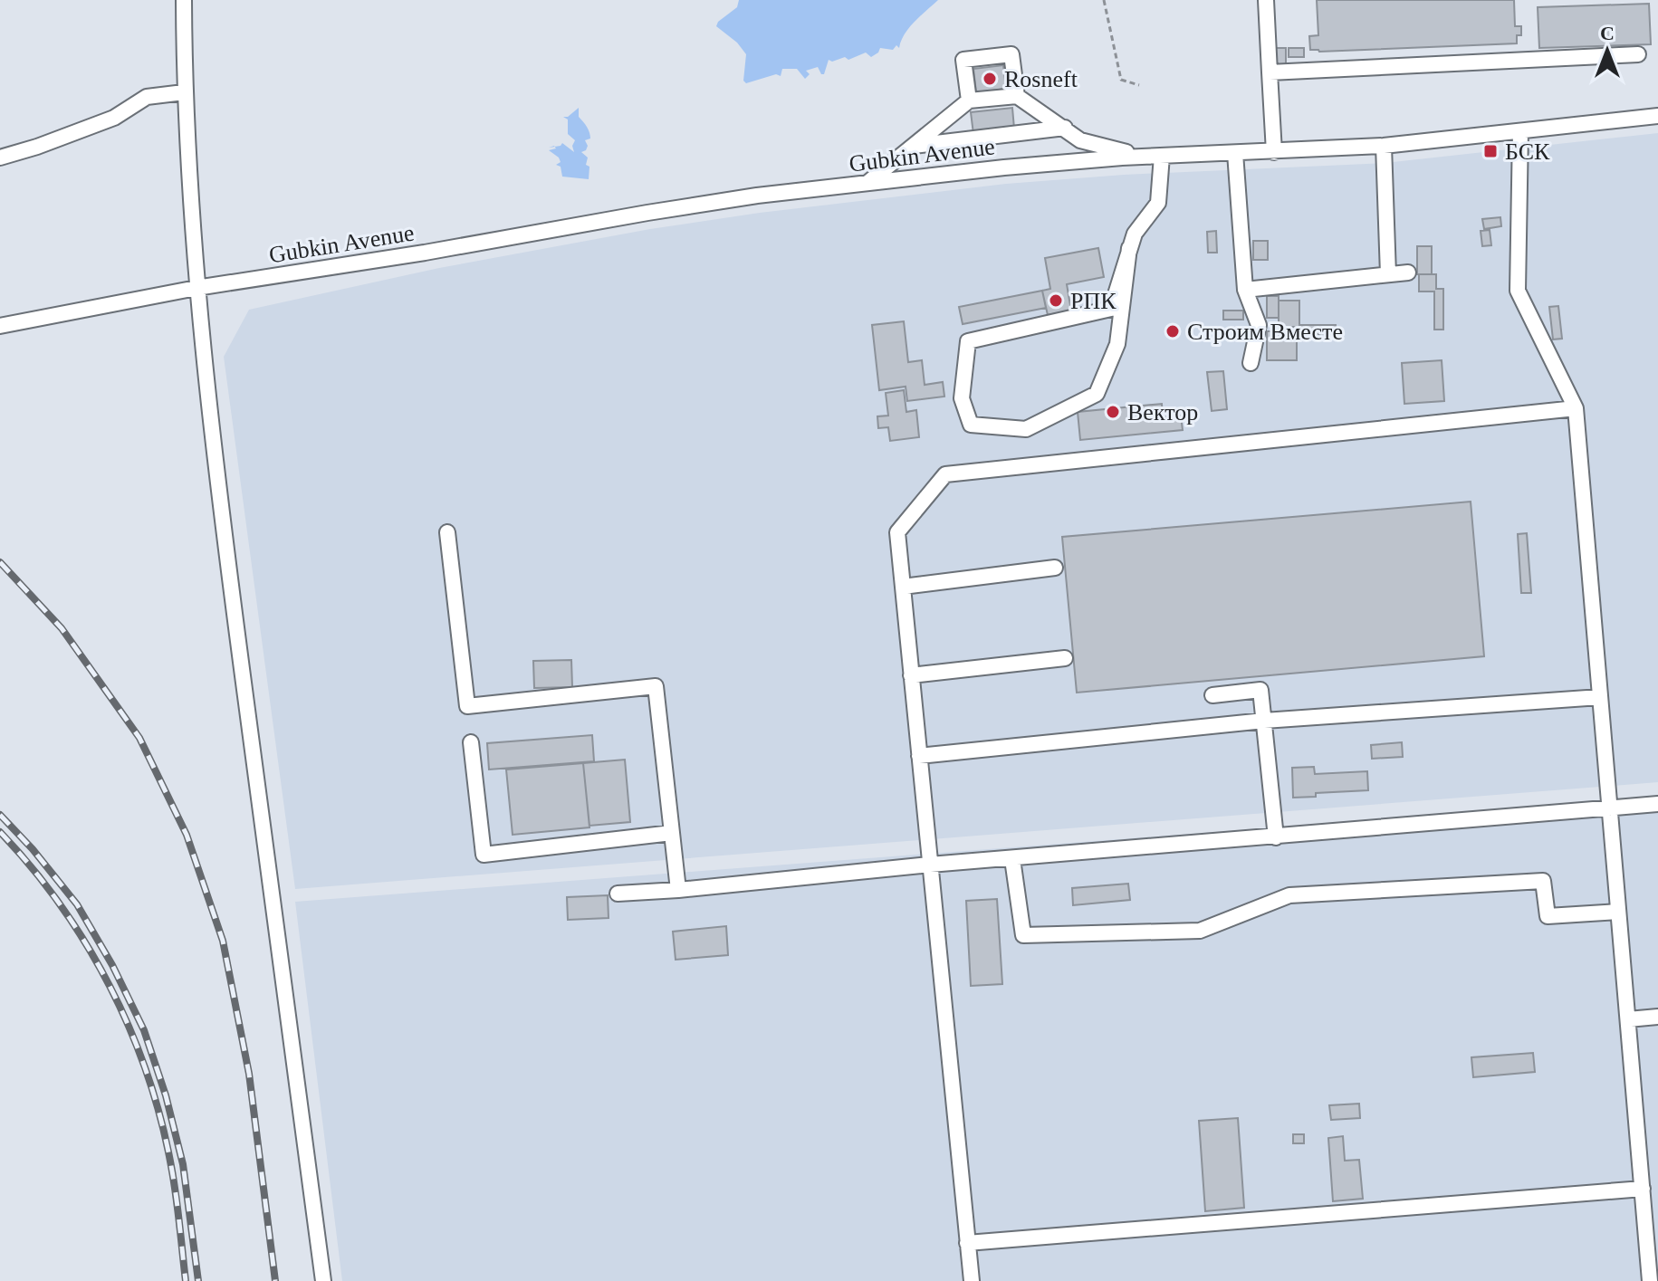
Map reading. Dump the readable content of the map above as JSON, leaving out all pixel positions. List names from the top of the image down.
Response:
{
  "streets": {
    "street": ["Gubkin Avenue"]
  },
  "places": {
    "other": [
      "Rosneft",
      "РПК",
      "Строим Вместе",
      "Вектор"
    ],
    "transit": ["БСК"]
  },
  "north": "top"
}
